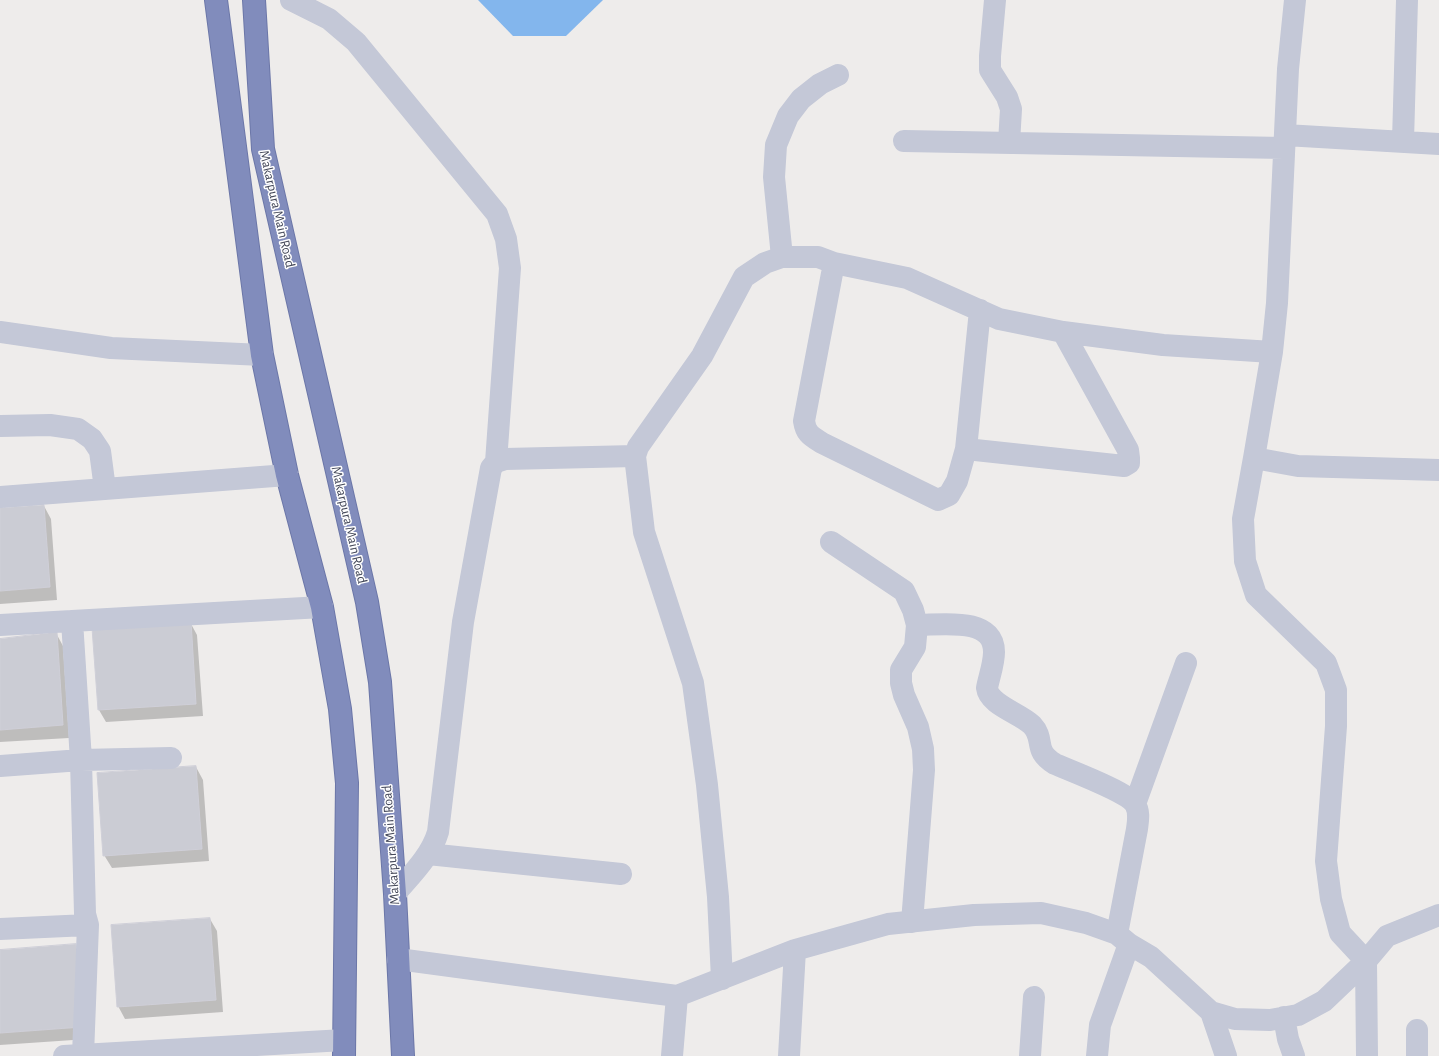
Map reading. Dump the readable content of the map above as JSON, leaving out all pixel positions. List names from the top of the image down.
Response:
{
  "streets": {
    "highway": ["Makarpura Main Road"]
  }
}
